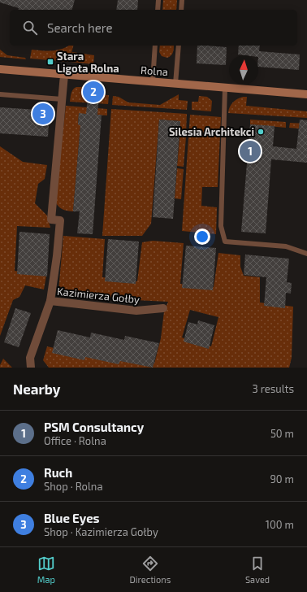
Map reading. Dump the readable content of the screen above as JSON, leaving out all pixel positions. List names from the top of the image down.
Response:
{
  "streets": {
    "street": ["Rolna", "Kazimierza Gołby"]
  },
  "crossings": [
    ["Rolna", "Kazimierza Gołby"]
  ],
  "places": {
    "transit": ["Stara Ligota Rolna"],
    "other": ["Silesia Architekci"]
  },
  "north": "top",
  "page": {
    "search": "Search here",
    "pins": ["2", "3", "1"],
    "heading": ["Nearby", "3 results"],
    "list": [
      {
        "mark": "1",
        "name": "PSM Consultancy",
        "note": "Office · Rolna",
        "value": "50 m"
      },
      {
        "mark": "2",
        "name": "Ruch",
        "note": "Shop · Rolna",
        "value": "90 m"
      },
      {
        "mark": "3",
        "name": "Blue Eyes",
        "note": "Shop · Kazimierza Gołby",
        "value": "100 m"
      }
    ],
    "nav": ["Map", "Directions", "Saved"]
  }
}
